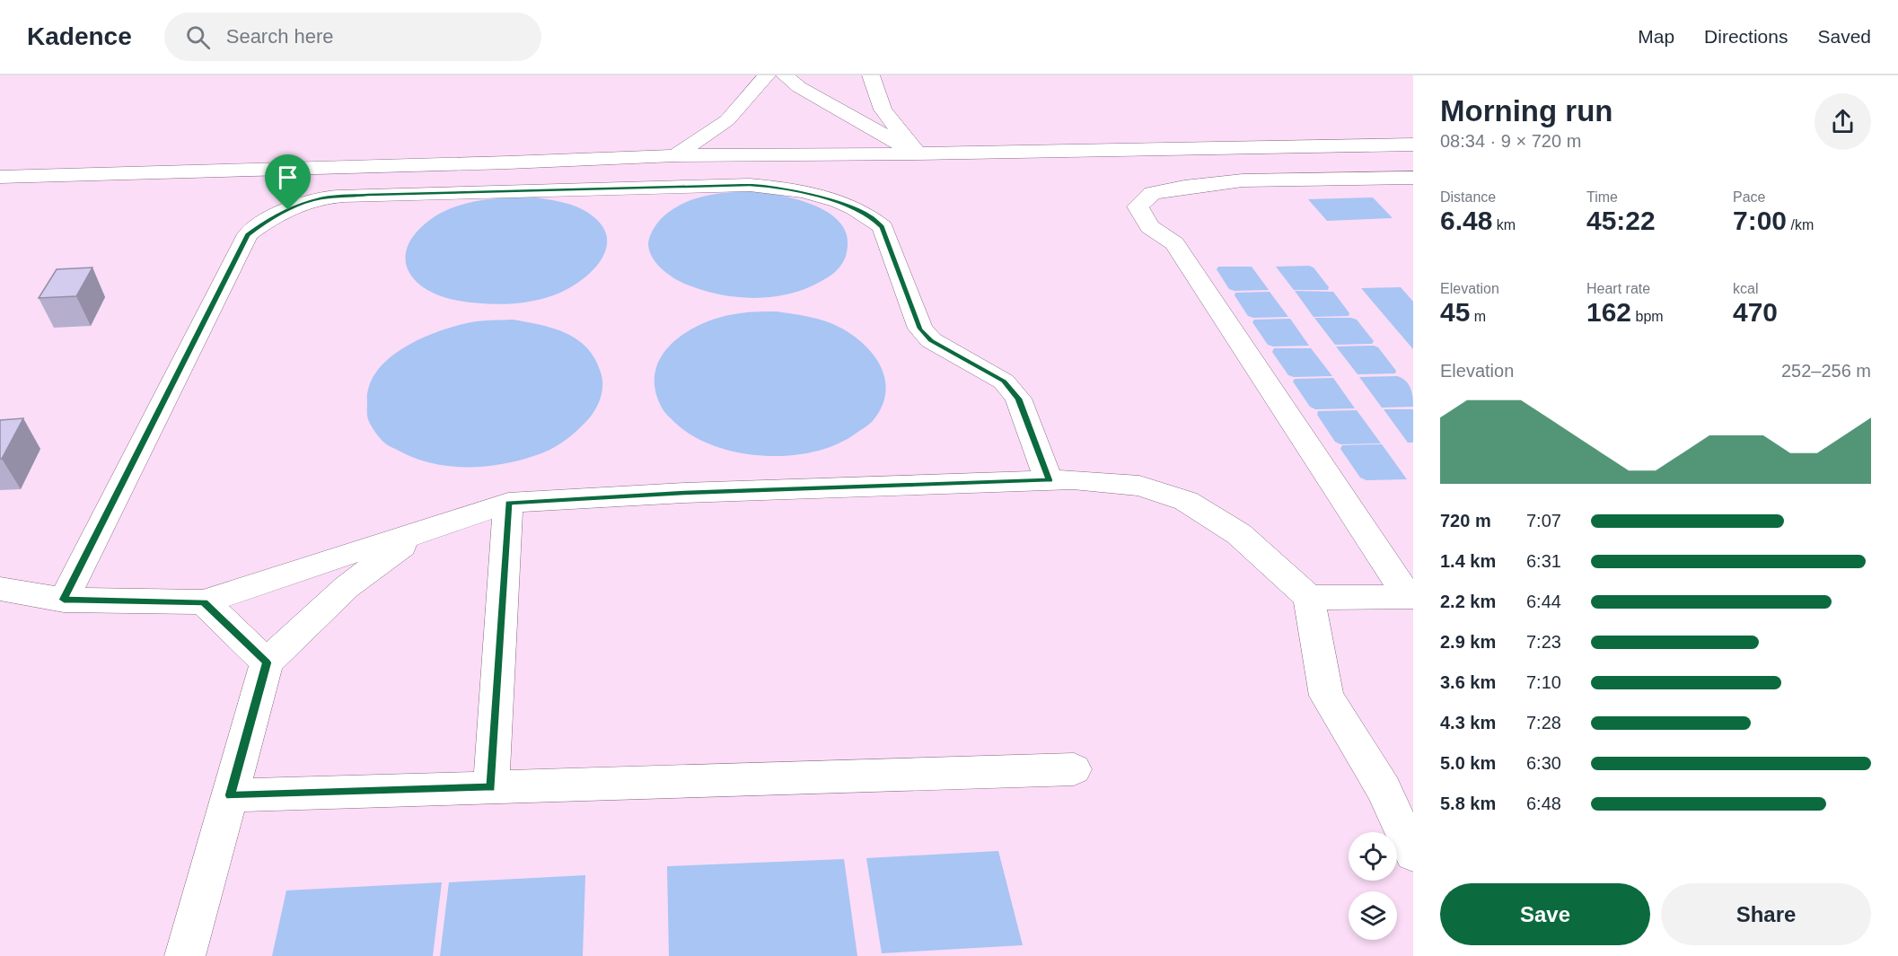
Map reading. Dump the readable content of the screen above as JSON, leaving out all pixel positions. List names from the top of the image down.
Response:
{
  "page": {
    "header": "Kadence",
    "search": "Search here",
    "nav": ["Map", "Directions", "Saved"],
    "heading": ["Morning run", "08:34 · 9 × 720 m"],
    "stats": [
      ["Distance", "6.48 km"],
      ["Time", "45:22"],
      ["Pace", "7:00 /km"],
      ["Elevation", "45 m"],
      ["Heart rate", "162 bpm"],
      ["kcal", "470"]
    ],
    "chart": ["Elevation", "252–256 m"],
    "list": [
      {
        "name": "720 m",
        "note": "7:07"
      },
      {
        "name": "1.4 km",
        "note": "6:31"
      },
      {
        "name": "2.2 km",
        "note": "6:44"
      },
      {
        "name": "2.9 km",
        "note": "7:23"
      },
      {
        "name": "3.6 km",
        "note": "7:10"
      },
      {
        "name": "4.3 km",
        "note": "7:28"
      },
      {
        "name": "5.0 km",
        "note": "6:30"
      },
      {
        "name": "5.8 km",
        "note": "6:48"
      }
    ],
    "buttons": ["Save", "Share"]
  }
}
